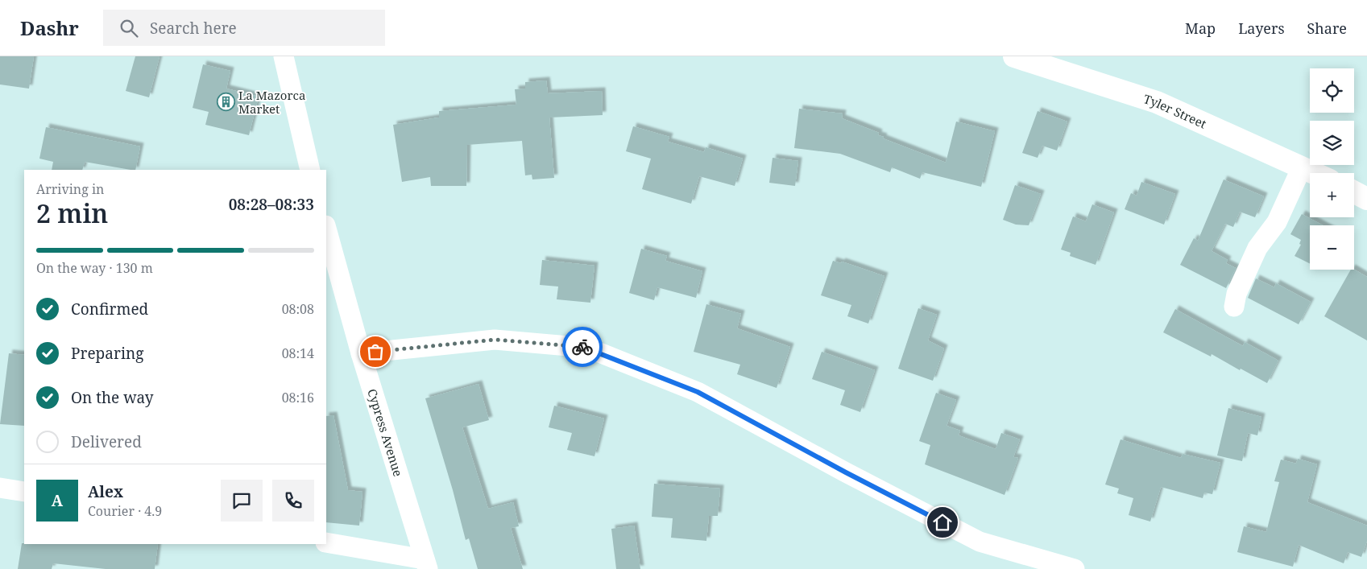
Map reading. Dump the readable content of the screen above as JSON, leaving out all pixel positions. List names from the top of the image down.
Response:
{
  "streets": {
    "main road": ["Tyler Street"],
    "street": ["Cypress Avenue"]
  },
  "places": {
    "building": ["La Mazorca Market"]
  },
  "page": {
    "header": "Dashr",
    "search": "Search here",
    "nav": ["Map", "Layers", "Share"],
    "map_buttons": ["+", "−"],
    "heading": ["2 min", "Arriving in", "08:28–08:33"],
    "panel": ["Alex", "Courier · 4.9"],
    "bar": "On the way · 130 m",
    "list": [
      ["Confirmed", "08:08"],
      ["Preparing", "08:14"],
      ["On the way", "08:16"],
      "Delivered"
    ],
    "round": "A"
  }
}
